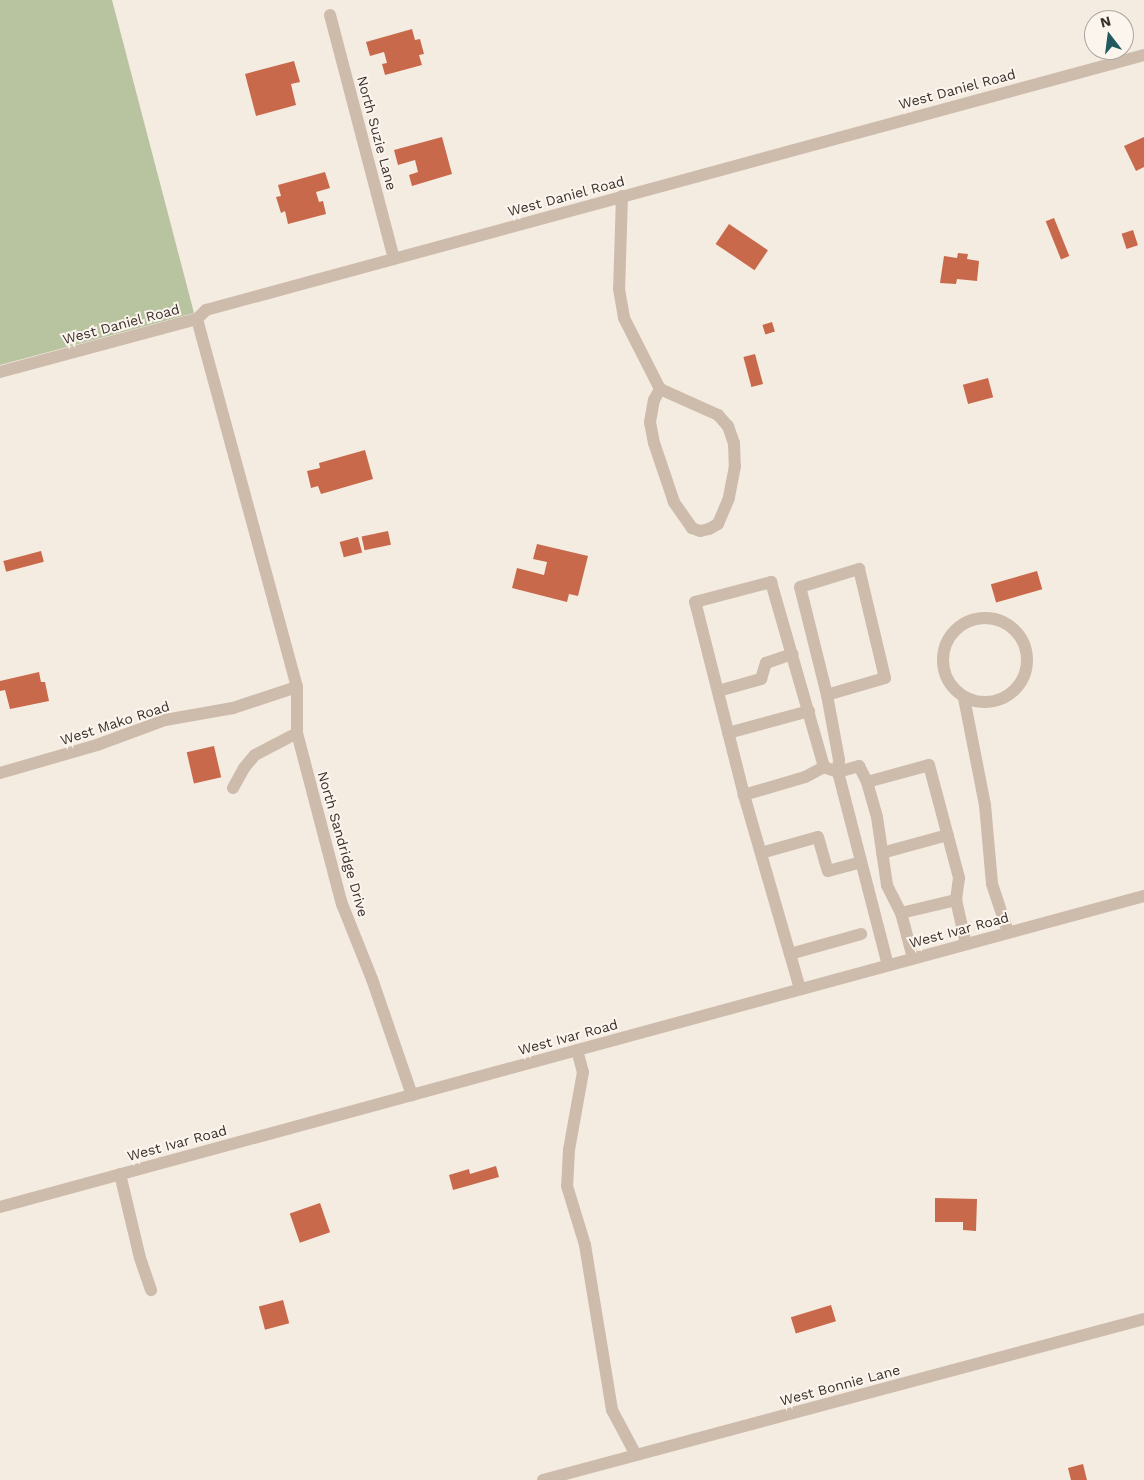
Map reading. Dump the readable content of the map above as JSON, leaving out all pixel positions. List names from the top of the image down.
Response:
{
  "streets": {
    "street": [
      "West Daniel Road",
      "North Suzie Lane",
      "West Mako Road",
      "North Sandridge Drive",
      "West Ivar Road",
      "West Bonnie Lane"
    ]
  },
  "crossings": [
    ["West Daniel Road", "North Suzie Lane"],
    ["West Daniel Road", "North Sandridge Drive"],
    ["West Mako Road", "North Sandridge Drive"],
    ["North Sandridge Drive", "West Ivar Road"]
  ],
  "north": "top"
}
